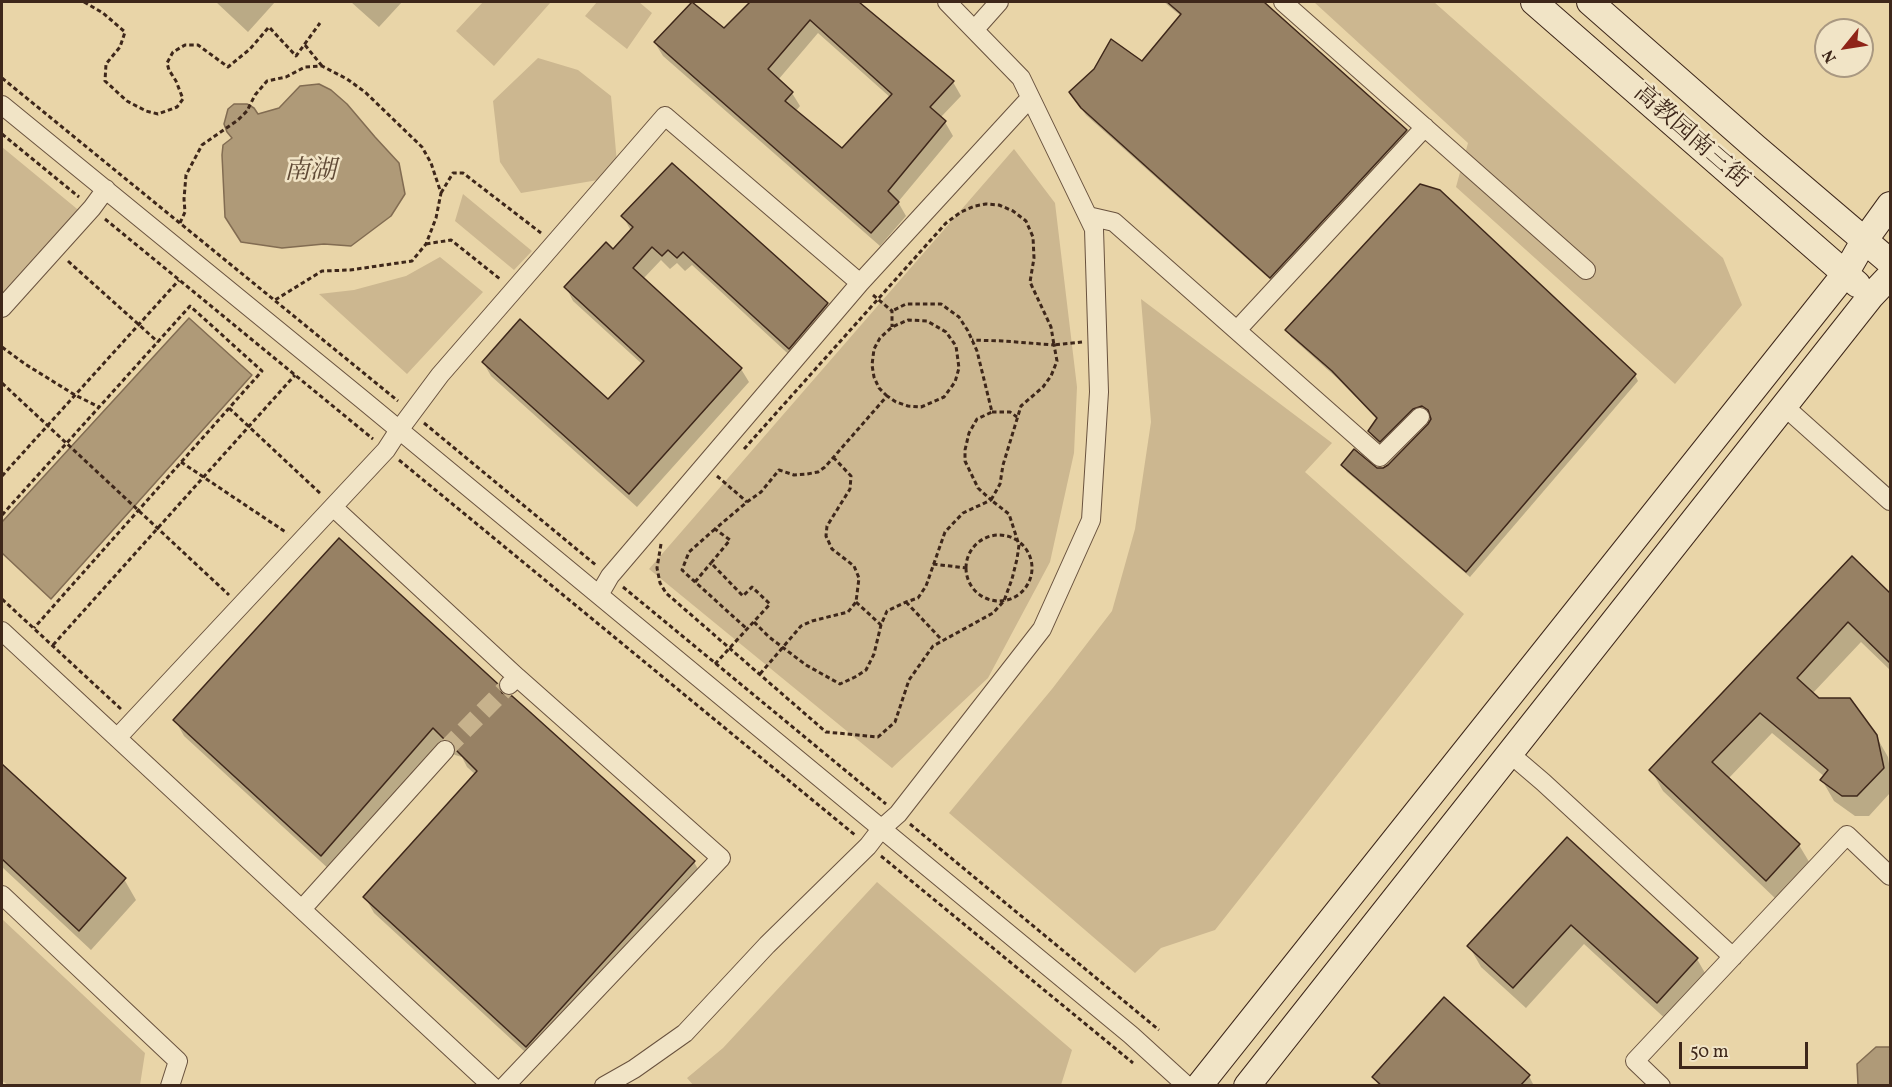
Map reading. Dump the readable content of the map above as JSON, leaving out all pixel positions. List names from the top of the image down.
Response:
{
  "streets": {
    "street": ["高教园南三街"]
  },
  "water": ["南湖"],
  "scale_bar": "50 m",
  "north": "bottom left"
}
